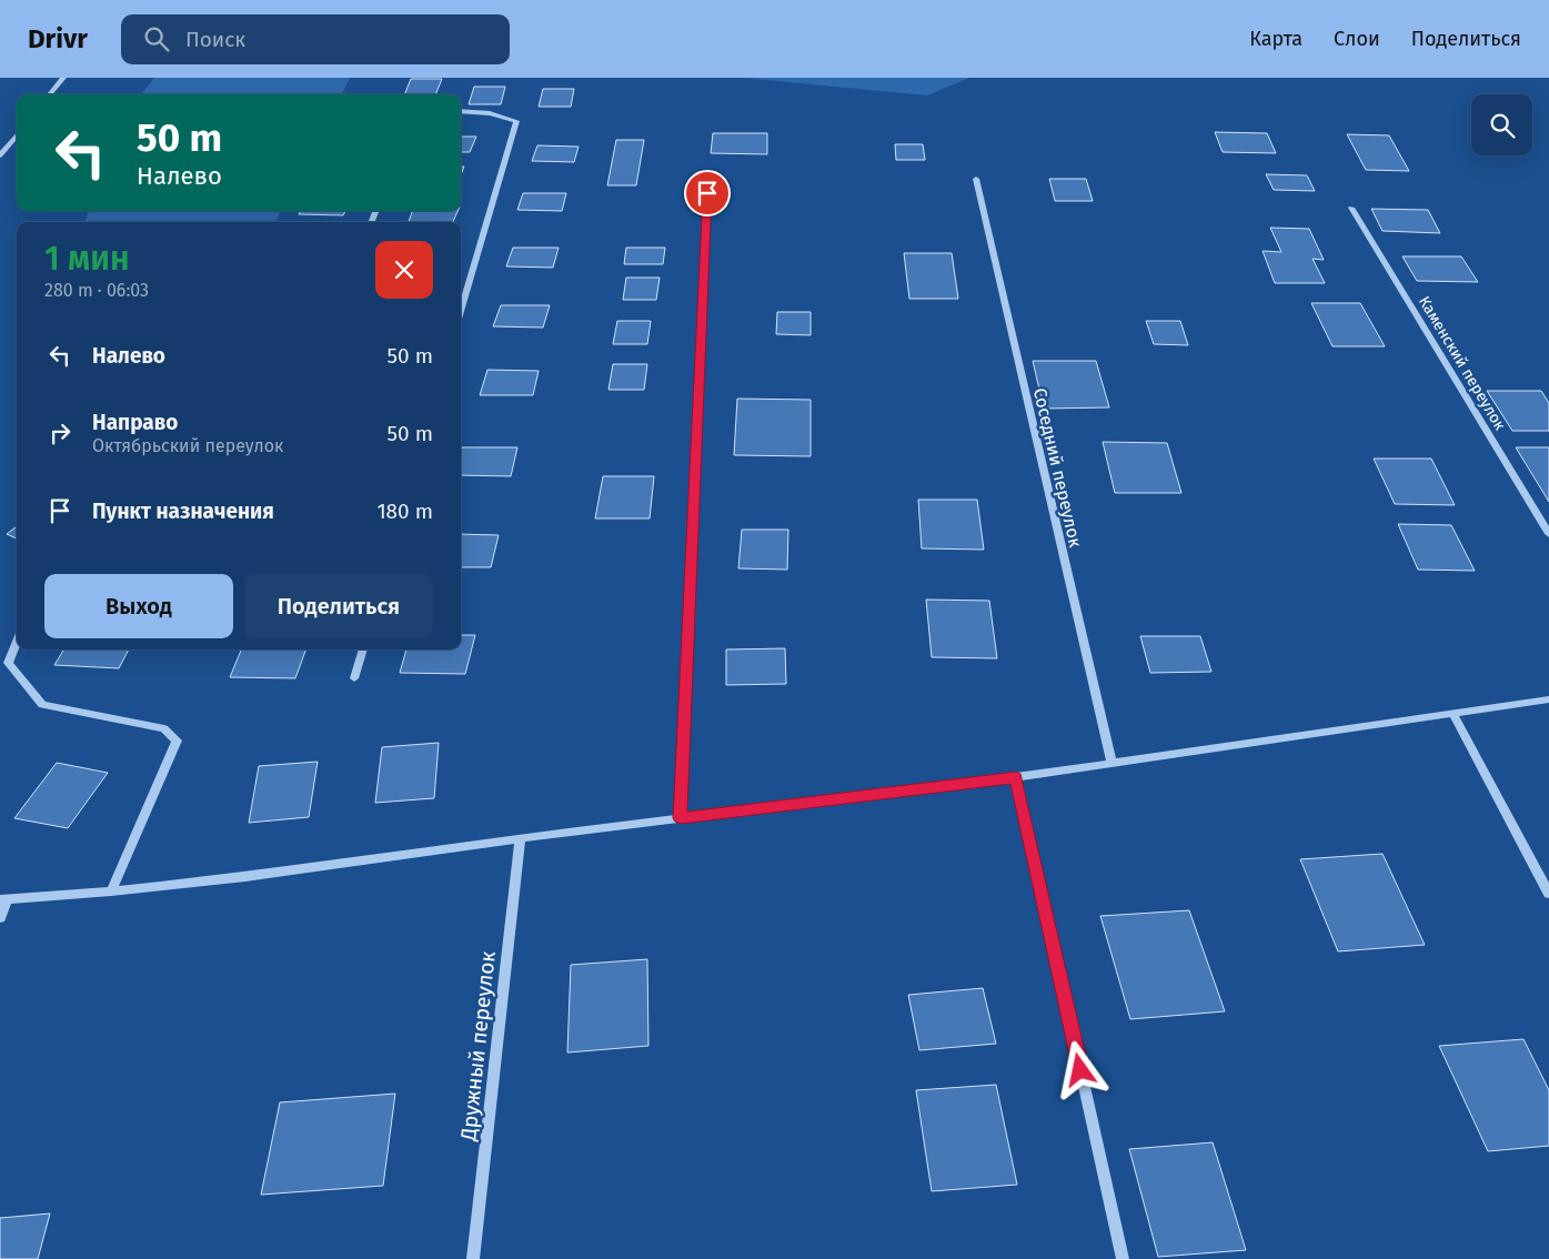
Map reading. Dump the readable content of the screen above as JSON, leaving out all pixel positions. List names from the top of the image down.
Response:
{
  "streets": {
    "street": ["Каменский переулок", "Соседний переулок", "Дружный переулок"]
  },
  "page": {
    "header": "Drivr",
    "search": "Поиск",
    "nav": ["Карта", "Слои", "Поделиться"],
    "turn": ["50 m", "Налево"],
    "heading": ["1 мин", "280 m · 06:03"],
    "list": [
      {
        "name": "Налево",
        "value": "50 m"
      },
      {
        "name": "Направо",
        "note": "Октябрьский переулок",
        "value": "50 m"
      },
      {
        "name": "Пункт назначения",
        "value": "180 m"
      }
    ],
    "buttons": ["Выход", "Поделиться"]
  }
}
